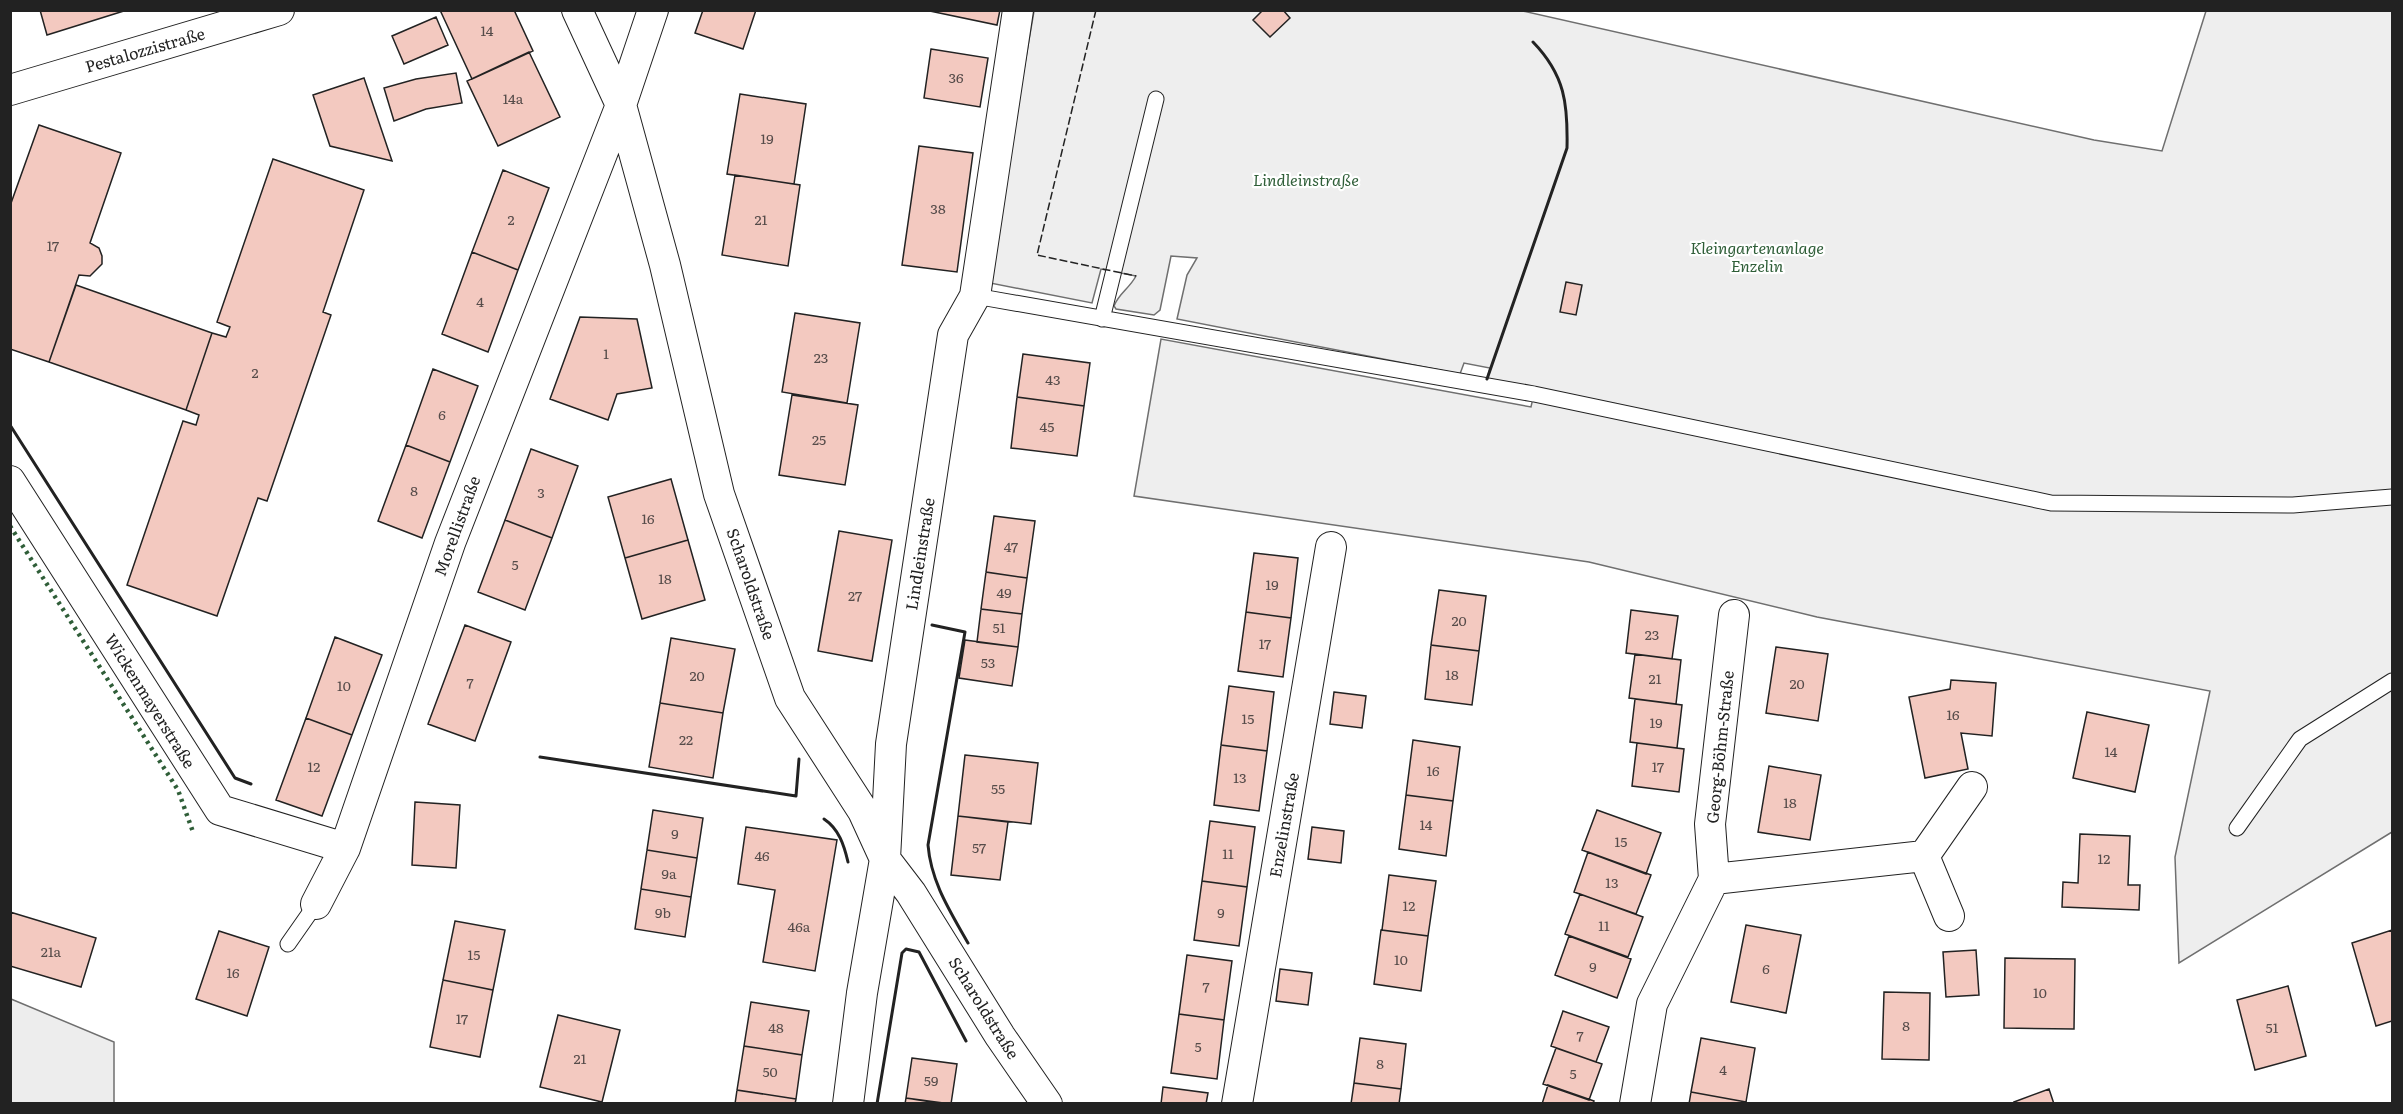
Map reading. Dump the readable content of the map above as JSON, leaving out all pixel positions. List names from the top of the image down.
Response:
{
  "streets": {
    "street": [
      "Pestalozzistraße",
      "Morellistraße",
      "Lindleinstraße",
      "Scharoldstraße",
      "Wickenmayerstraße",
      "Georg-Böhm-Straße",
      "Enzelinstraße"
    ]
  },
  "crossings": [
    ["Morellistraße", "Scharoldstraße"],
    ["Morellistraße", "Wickenmayerstraße"],
    ["Lindleinstraße", "Scharoldstraße"]
  ],
  "parks": ["Lindleinstraße", "Kleingartenanlage Enzelin"],
  "house_numbers": [
    "14",
    "36",
    "14a",
    "19",
    "38",
    "2",
    "21",
    "17",
    "4",
    "1",
    "23",
    "2",
    "43",
    "6",
    "45",
    "25",
    "8",
    "3",
    "16",
    "47",
    "5",
    "18",
    "19",
    "49",
    "27",
    "20",
    "51",
    "23",
    "17",
    "53",
    "18",
    "20",
    "21",
    "7",
    "20",
    "10",
    "16",
    "15",
    "19",
    "22",
    "14",
    "12",
    "17",
    "16",
    "13",
    "55",
    "18",
    "14",
    "9",
    "15",
    "57",
    "11",
    "46",
    "12",
    "9a",
    "13",
    "12",
    "9b",
    "9",
    "11",
    "46a",
    "21a",
    "15",
    "10",
    "9",
    "6",
    "16",
    "7",
    "10",
    "17",
    "8",
    "48",
    "51",
    "7",
    "5",
    "21",
    "8",
    "4",
    "50",
    "5",
    "59"
  ]
}
